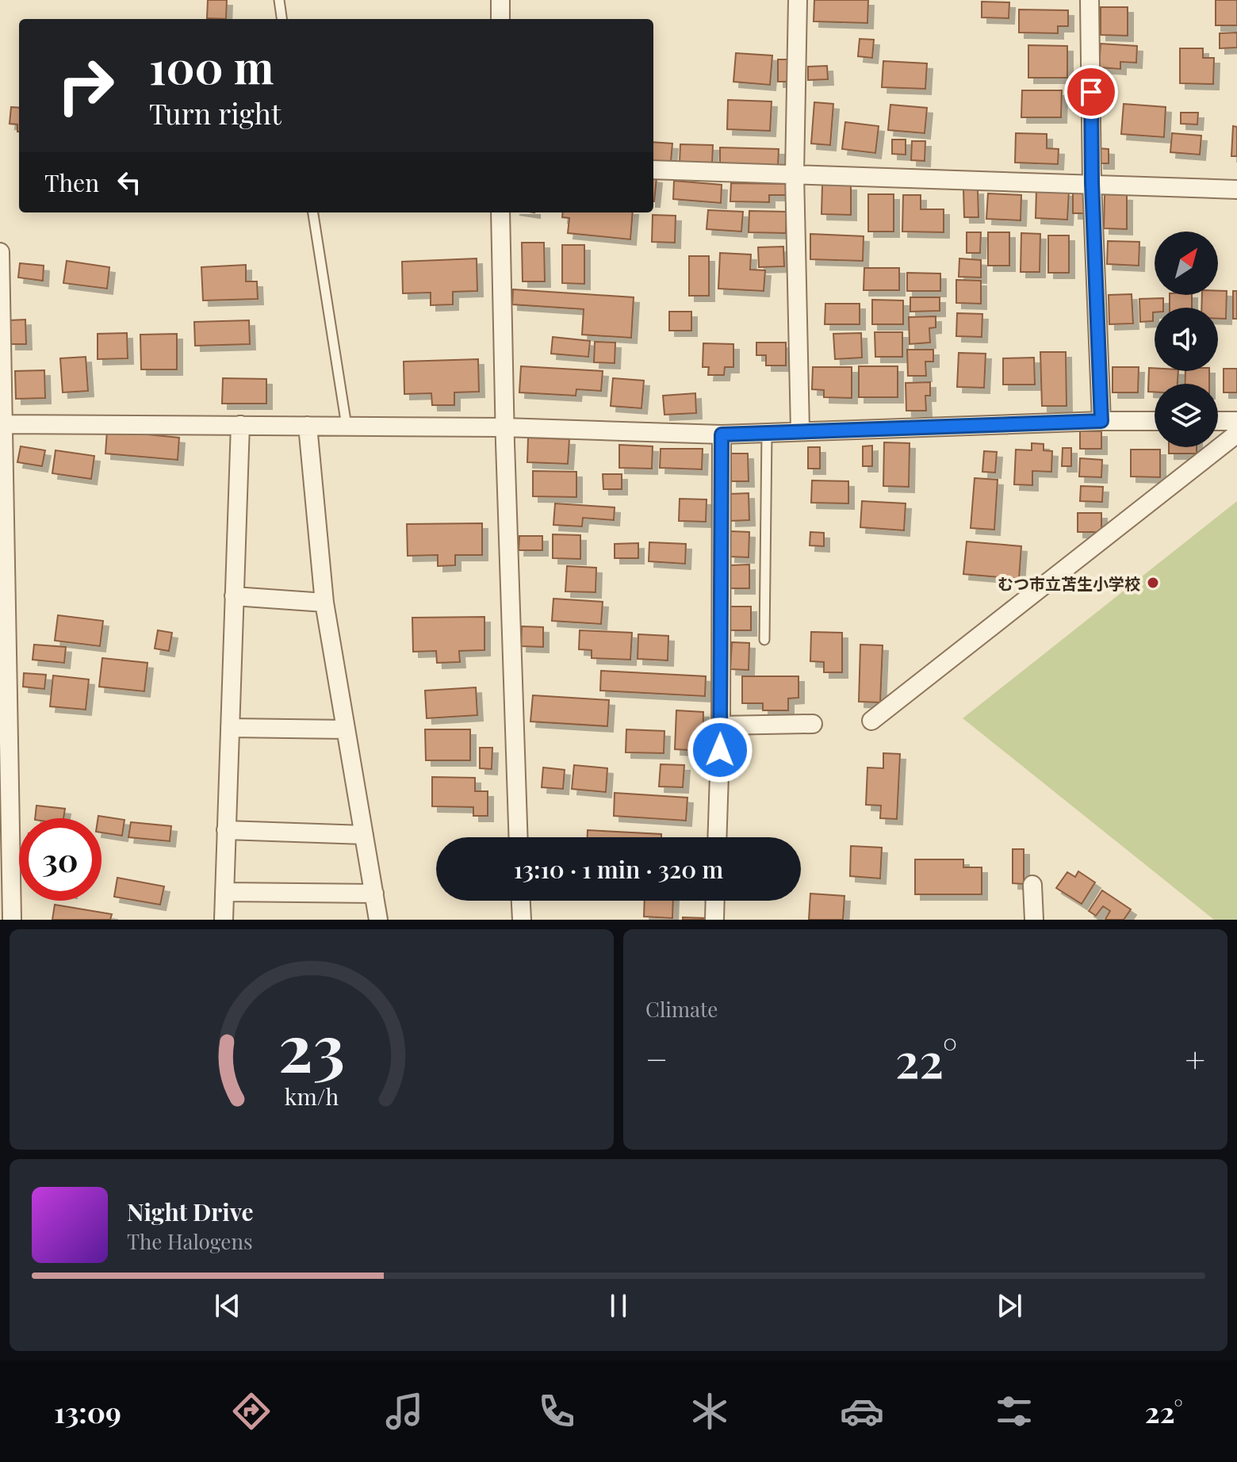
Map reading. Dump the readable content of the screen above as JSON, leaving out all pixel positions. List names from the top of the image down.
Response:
{
  "places": ["むつ市立苫生小学校"],
  "north": "top right",
  "page": {
    "turn": ["100 m", "Turn right"],
    "then": "Then",
    "limit": "30",
    "trip": "13:10 · 1 min · 320 m",
    "tile": "Climate",
    "heat": ["−", "22°", "+"],
    "song": ["Night Drive", "The Halogens"],
    "tabs": ["13:09", "22°"],
    "gauge": ["23", "km/h"]
  }
}
